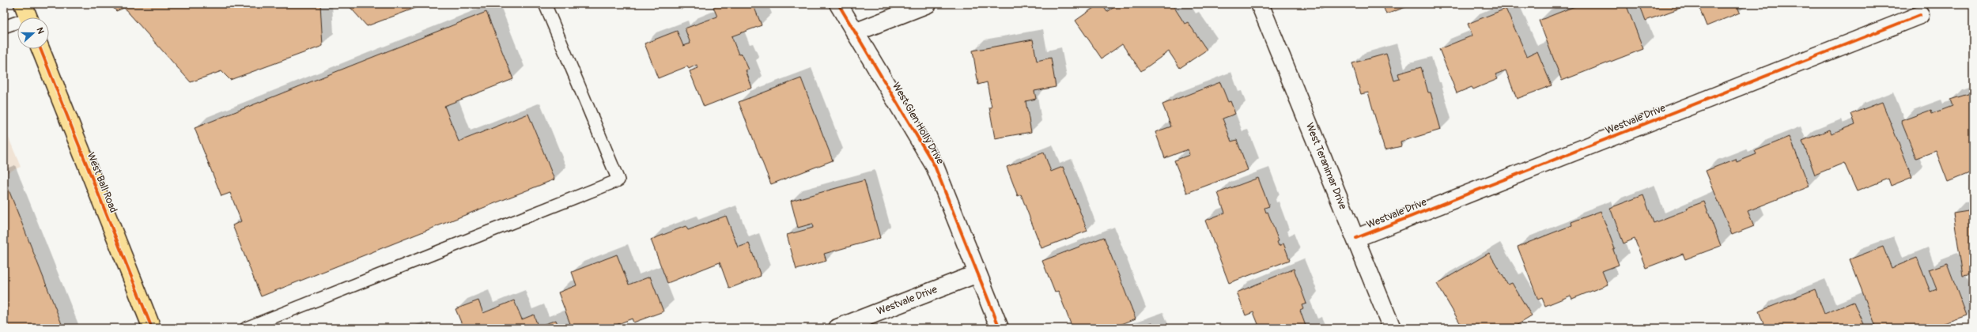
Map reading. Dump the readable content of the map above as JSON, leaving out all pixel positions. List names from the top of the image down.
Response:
{
  "streets": {
    "main road": ["West Ball Road"],
    "street": ["Westvale Drive", "West Glen Holly Drive", "West Teranimar Drive"]
  },
  "crossings": [
    ["Westvale Drive", "West Glen Holly Drive"],
    ["Westvale Drive", "West Teranimar Drive"]
  ],
  "north": "right"
}
